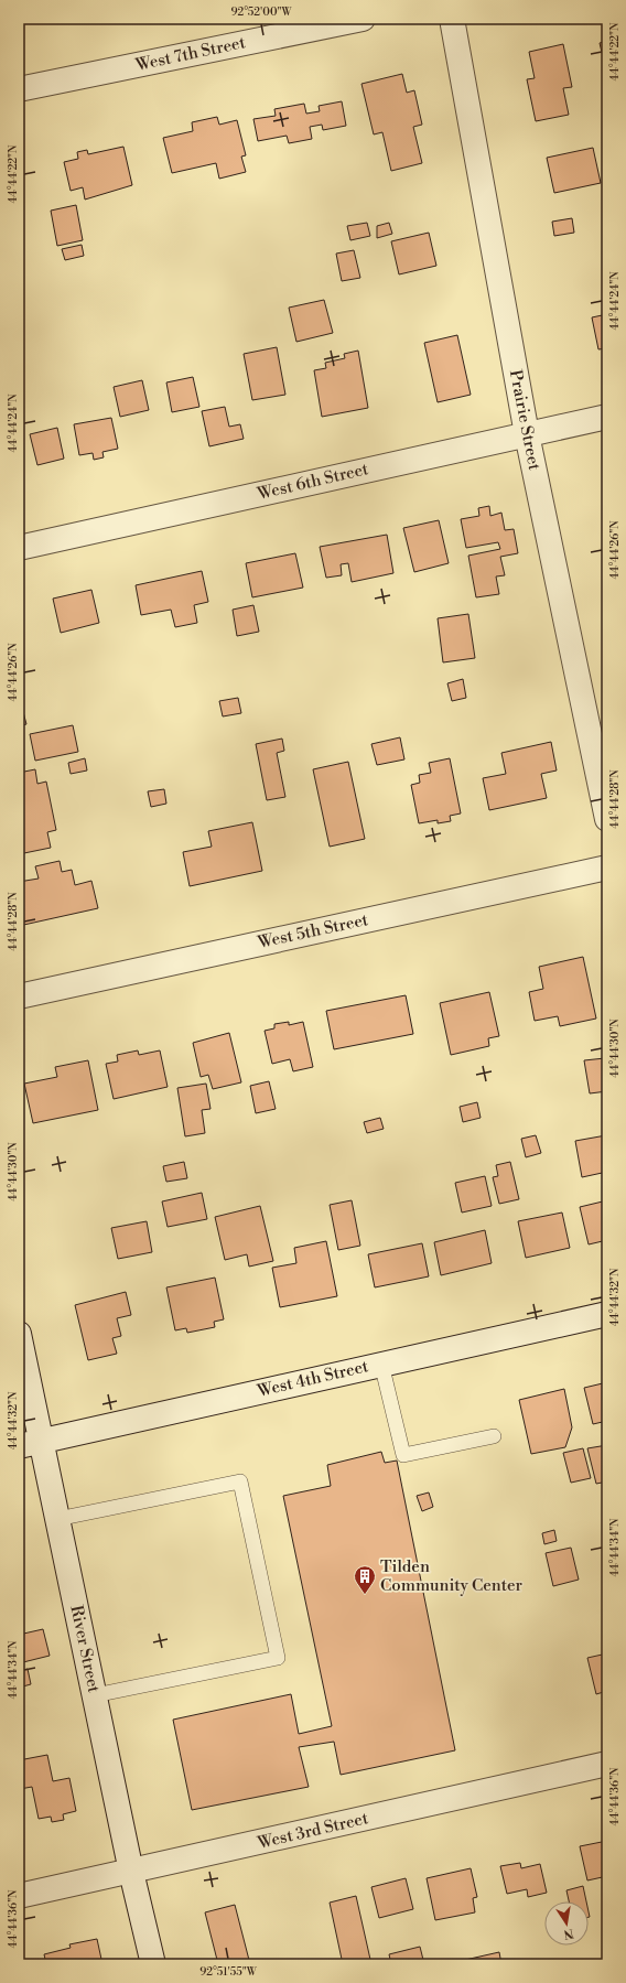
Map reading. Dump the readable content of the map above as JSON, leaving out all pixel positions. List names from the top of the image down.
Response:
{
  "streets": {
    "street": [
      "West 7th Street",
      "Prairie Street",
      "West 6th Street",
      "West 5th Street",
      "West 4th Street",
      "River Street",
      "West 3rd Street"
    ]
  },
  "crossings": [
    ["Prairie Street", "West 6th Street"],
    ["West 4th Street", "River Street"],
    ["River Street", "West 3rd Street"]
  ],
  "places": {
    "building": ["Tilden Community Center"]
  },
  "north": "bottom",
  "coordinates": [
    "92°52'00\"W",
    "44°44'22\"N",
    "44°44'24\"N",
    "44°44'26\"N",
    "44°44'28\"N",
    "44°44'30\"N",
    "44°44'32\"N",
    "44°44'34\"N",
    "44°44'36\"N",
    "92°51'55\"W"
  ]
}
